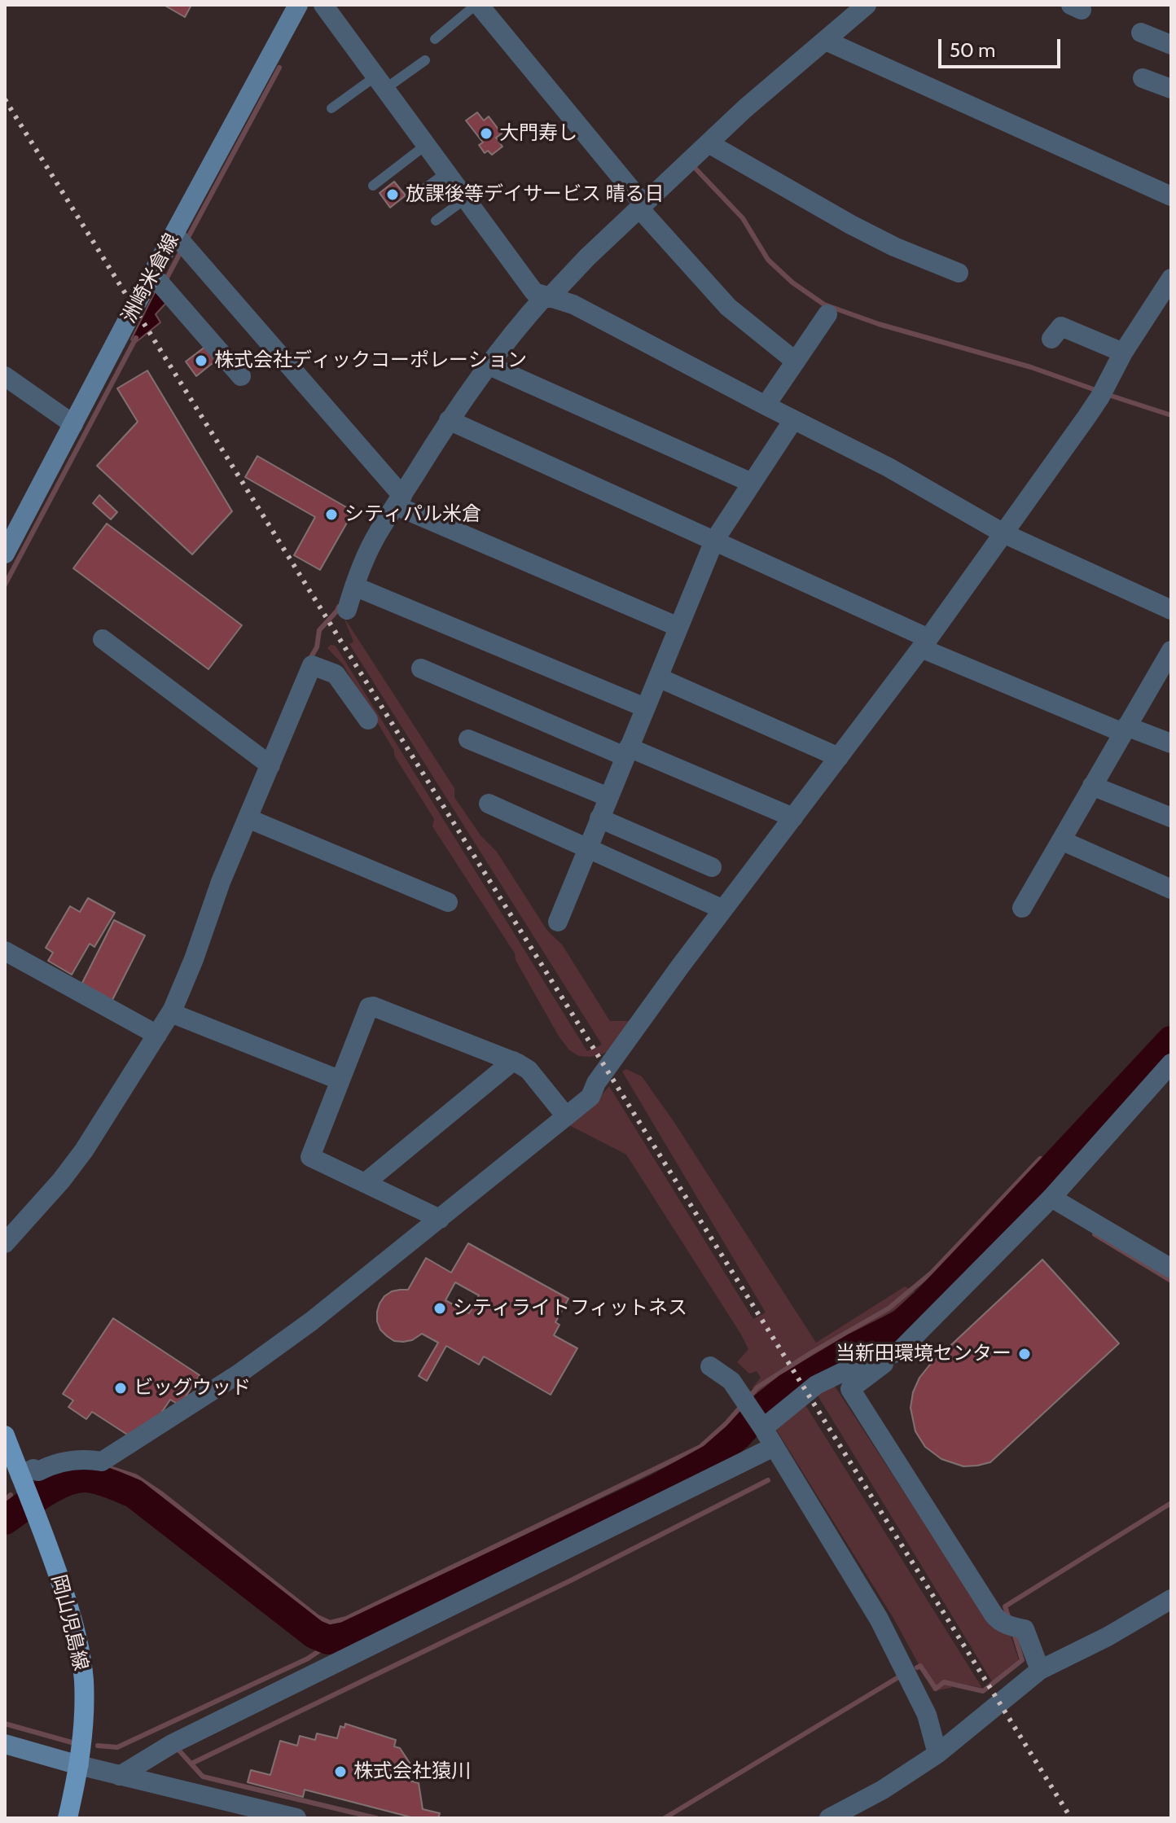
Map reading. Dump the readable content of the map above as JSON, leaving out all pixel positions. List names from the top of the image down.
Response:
{
  "streets": {
    "main road": ["洲崎米倉線", "岡山児島線"]
  },
  "places": [
    "大門寿し",
    "放課後等デイサービス 晴る日",
    "株式会社ディックコーポレーション",
    "シティパル米倉",
    "シティライトフィットネス",
    "当新田環境センター",
    "ビッグウッド",
    "株式会社猿川"
  ],
  "scale_bar": "50 m"
}
